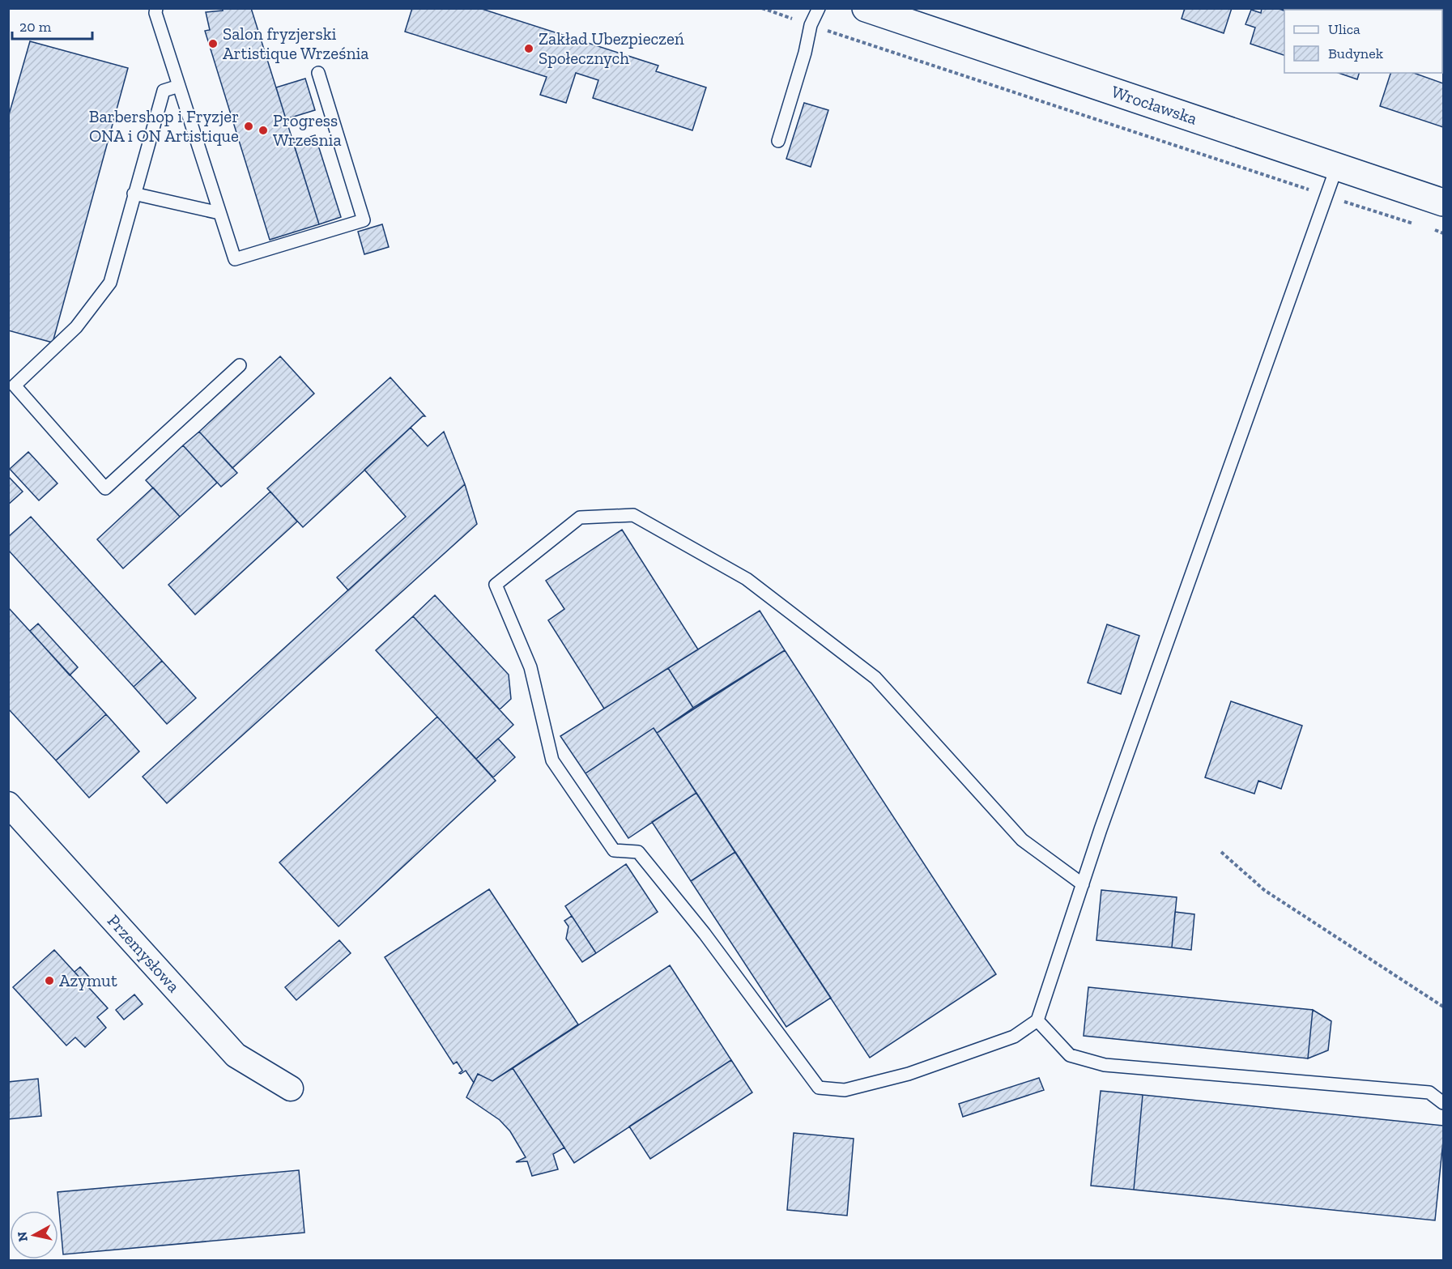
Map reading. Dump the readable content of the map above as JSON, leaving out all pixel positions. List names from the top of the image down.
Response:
{
  "streets": {
    "street": ["Wrocławska", "Przemysłowa"]
  },
  "places": [
    "Salon fryzjerski Artistique Września",
    "Zakład Ubezpieczeń Społecznych",
    "Barbershop i Fryzjer ONA i ON Artistique",
    "Progress Wrzesnia",
    "Azymut"
  ],
  "legend": ["Ulica", "Budynek"],
  "scale_bar": "20 m",
  "north": "left"
}
